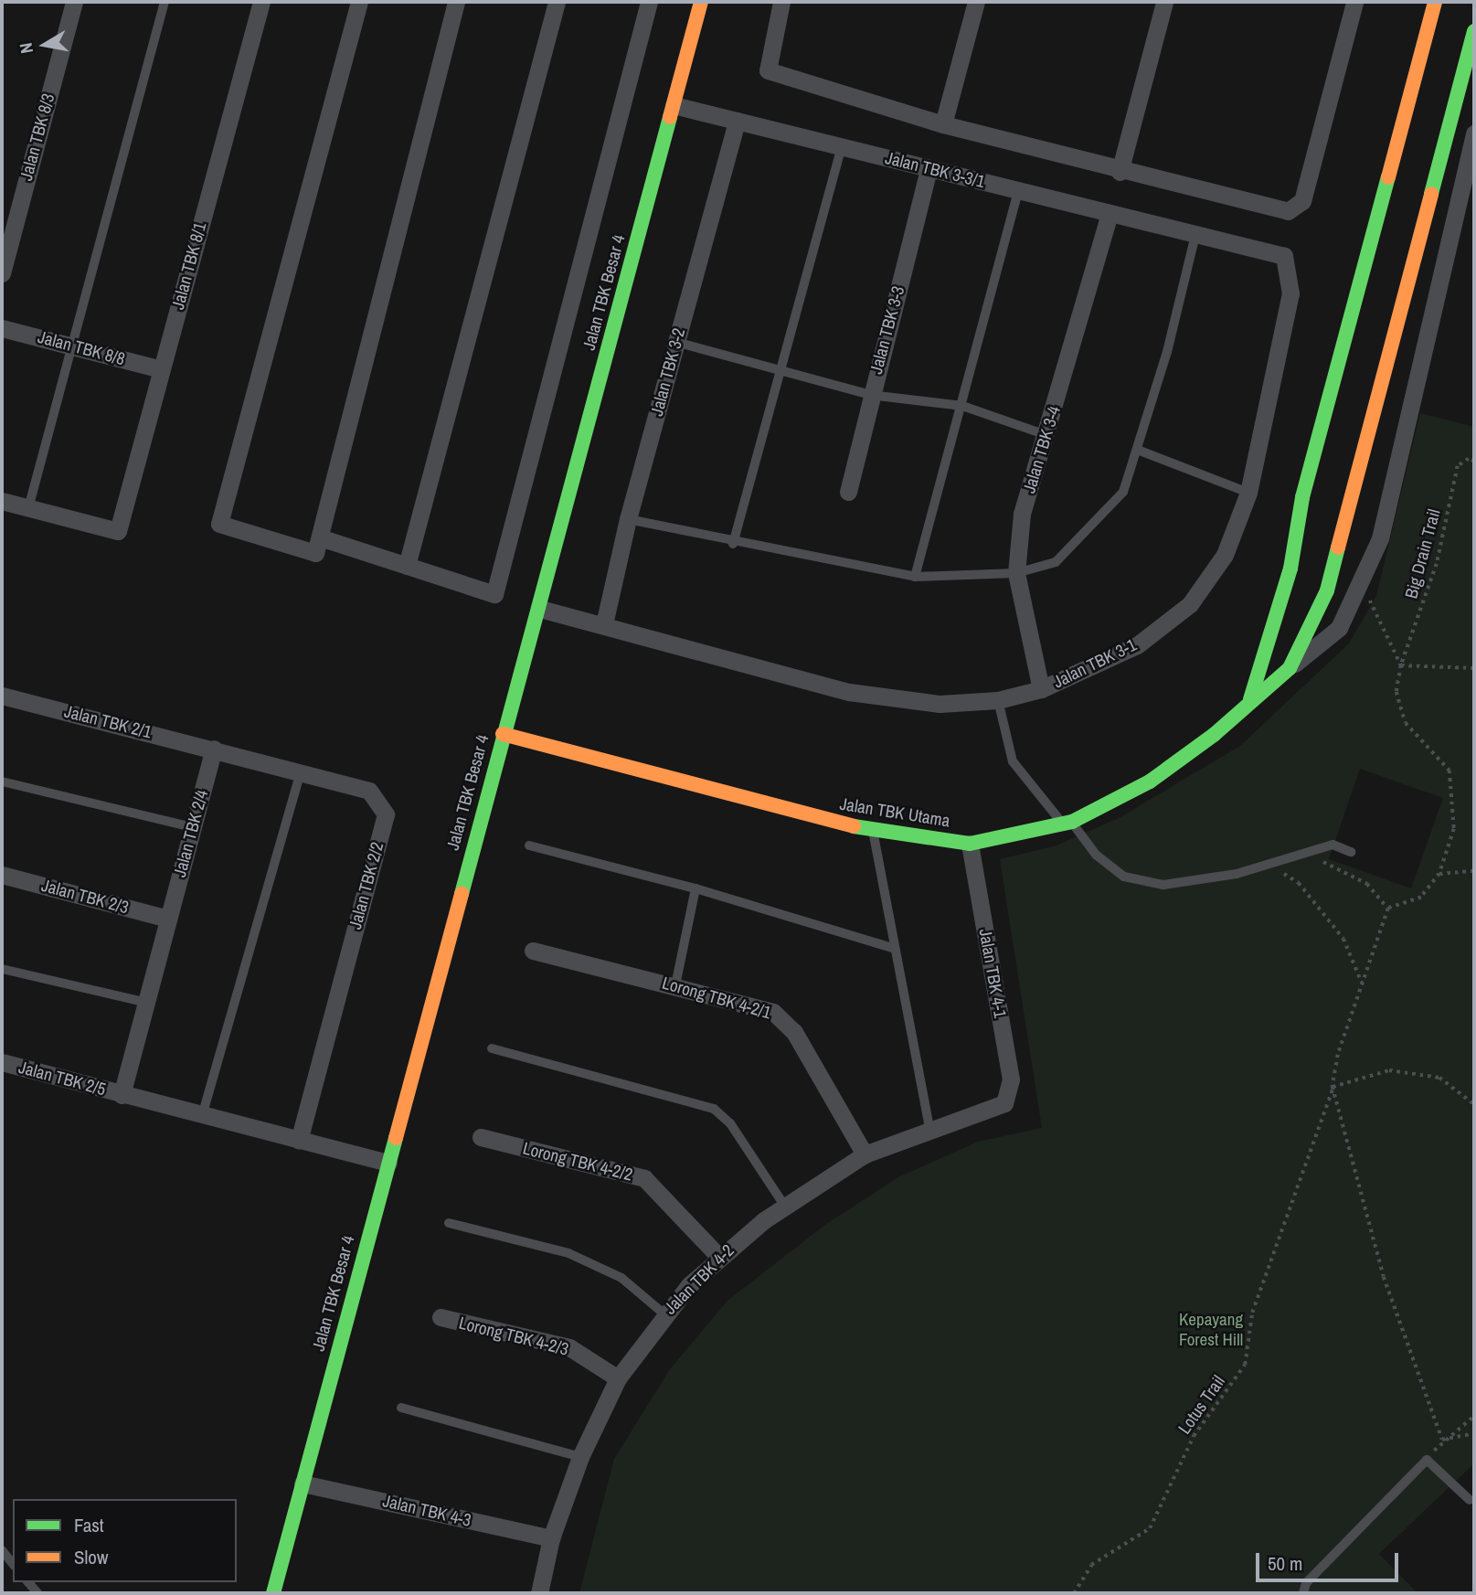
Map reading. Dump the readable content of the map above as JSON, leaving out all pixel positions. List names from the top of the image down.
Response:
{
  "streets": {
    "street": [
      "Jalan TBK 8/3",
      "Jalan TBK 3-3/1",
      "Jalan TBK 8/1",
      "Jalan TBK Besar 4",
      "Jalan TBK 3-3",
      "Jalan TBK 8/8",
      "Jalan TBK 3-2",
      "Jalan TBK 3-4",
      "Jalan TBK 3-1",
      "Jalan TBK 2/1",
      "Jalan TBK Utama",
      "Jalan TBK 2/4",
      "Jalan TBK 2/2",
      "Jalan TBK 2/3",
      "Jalan TBK 4-1",
      "Lorong TBK 4-2/1",
      "Jalan TBK 2/5",
      "Lorong TBK 4-2/2",
      "Jalan TBK 4-2",
      "Lorong TBK 4-2/3",
      "Jalan TBK 4-3"
    ],
    "path": ["Big Drain Trail", "Lotus Trail"]
  },
  "crossings": [
    ["Jalan TBK 3-3/1", "Jalan TBK Besar 4"],
    ["Jalan TBK 3-3/1", "Jalan TBK 3-3"],
    ["Jalan TBK 3-3/1", "Jalan TBK 3-2"],
    ["Jalan TBK 3-3/1", "Jalan TBK 3-4"],
    ["Jalan TBK 3-3/1", "Jalan TBK 3-1"],
    ["Jalan TBK 8/1", "Jalan TBK 8/8"],
    ["Jalan TBK Besar 4", "Jalan TBK 3-1"],
    ["Jalan TBK Besar 4", "Jalan TBK Utama"],
    ["Jalan TBK Besar 4", "Jalan TBK 2/5"],
    ["Jalan TBK Besar 4", "Jalan TBK 4-3"],
    ["Jalan TBK 3-2", "Jalan TBK 3-1"],
    ["Jalan TBK 3-4", "Jalan TBK 3-1"],
    ["Jalan TBK 2/1", "Jalan TBK 2/4"],
    ["Jalan TBK 2/1", "Jalan TBK 2/2"],
    ["Jalan TBK Utama", "Jalan TBK 4-1"],
    ["Jalan TBK 2/4", "Jalan TBK 2/2"],
    ["Jalan TBK 2/4", "Jalan TBK 2/3"],
    ["Jalan TBK 2/4", "Jalan TBK 2/5"],
    ["Jalan TBK 2/2", "Jalan TBK 2/5"],
    ["Jalan TBK 4-1", "Jalan TBK 4-2"],
    ["Lorong TBK 4-2/1", "Jalan TBK 4-2"],
    ["Lorong TBK 4-2/2", "Jalan TBK 4-2"],
    ["Jalan TBK 4-2", "Lorong TBK 4-2/3"],
    ["Jalan TBK 4-2", "Jalan TBK 4-3"]
  ],
  "parks": ["Kepayang Forest Hill"],
  "legend": ["Fast", "Slow"],
  "scale_bar": "50 m",
  "north": "left"
}
